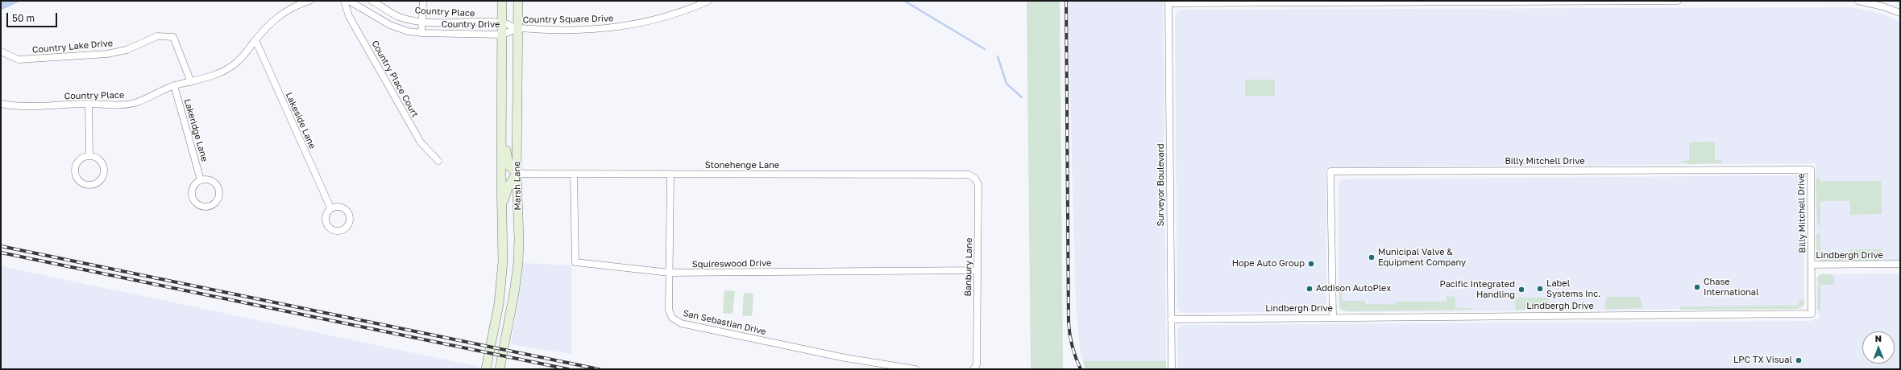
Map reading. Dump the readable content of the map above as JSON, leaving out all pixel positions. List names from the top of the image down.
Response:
{
  "streets": {
    "main road": ["Marsh Lane"],
    "street": [
      "Country Place",
      "Country Square Drive",
      "Country Drive",
      "Country Lake Drive",
      "Country Place Court",
      "Lakeside Lane",
      "Lakeridge Lane",
      "Billy Mitchell Drive",
      "Stonehenge Lane",
      "Surveyor Boulevard",
      "Lindbergh Drive",
      "Squireswood Drive",
      "Banbury Lane",
      "San Sebastian Drive"
    ]
  },
  "crossings": [
    ["Country Place", "Country Square Drive"],
    ["Country Place", "Country Lake Drive"],
    ["Country Place", "Lakeside Lane"],
    ["Country Place", "Lakeridge Lane"],
    ["Country Place", "Marsh Lane"],
    ["Country Square Drive", "Country Drive"],
    ["Country Square Drive", "Marsh Lane"],
    ["Country Drive", "Marsh Lane"],
    ["Billy Mitchell Drive", "Lindbergh Drive"],
    ["Stonehenge Lane", "Marsh Lane"],
    ["Stonehenge Lane", "Squireswood Drive"],
    ["Stonehenge Lane", "Banbury Lane"],
    ["Stonehenge Lane", "San Sebastian Drive"],
    ["Surveyor Boulevard", "Lindbergh Drive"],
    ["Squireswood Drive", "Banbury Lane"],
    ["Squireswood Drive", "San Sebastian Drive"]
  ],
  "places": [
    "Municipal Valve & Equipment Company",
    "Hope Auto Group",
    "Chase International",
    "Addison AutoPlex",
    "Label Systems Inc.",
    "Pacific Integrated Handling",
    "LPC TX Visual"
  ],
  "scale_bar": "50 m",
  "north": "top"
}
